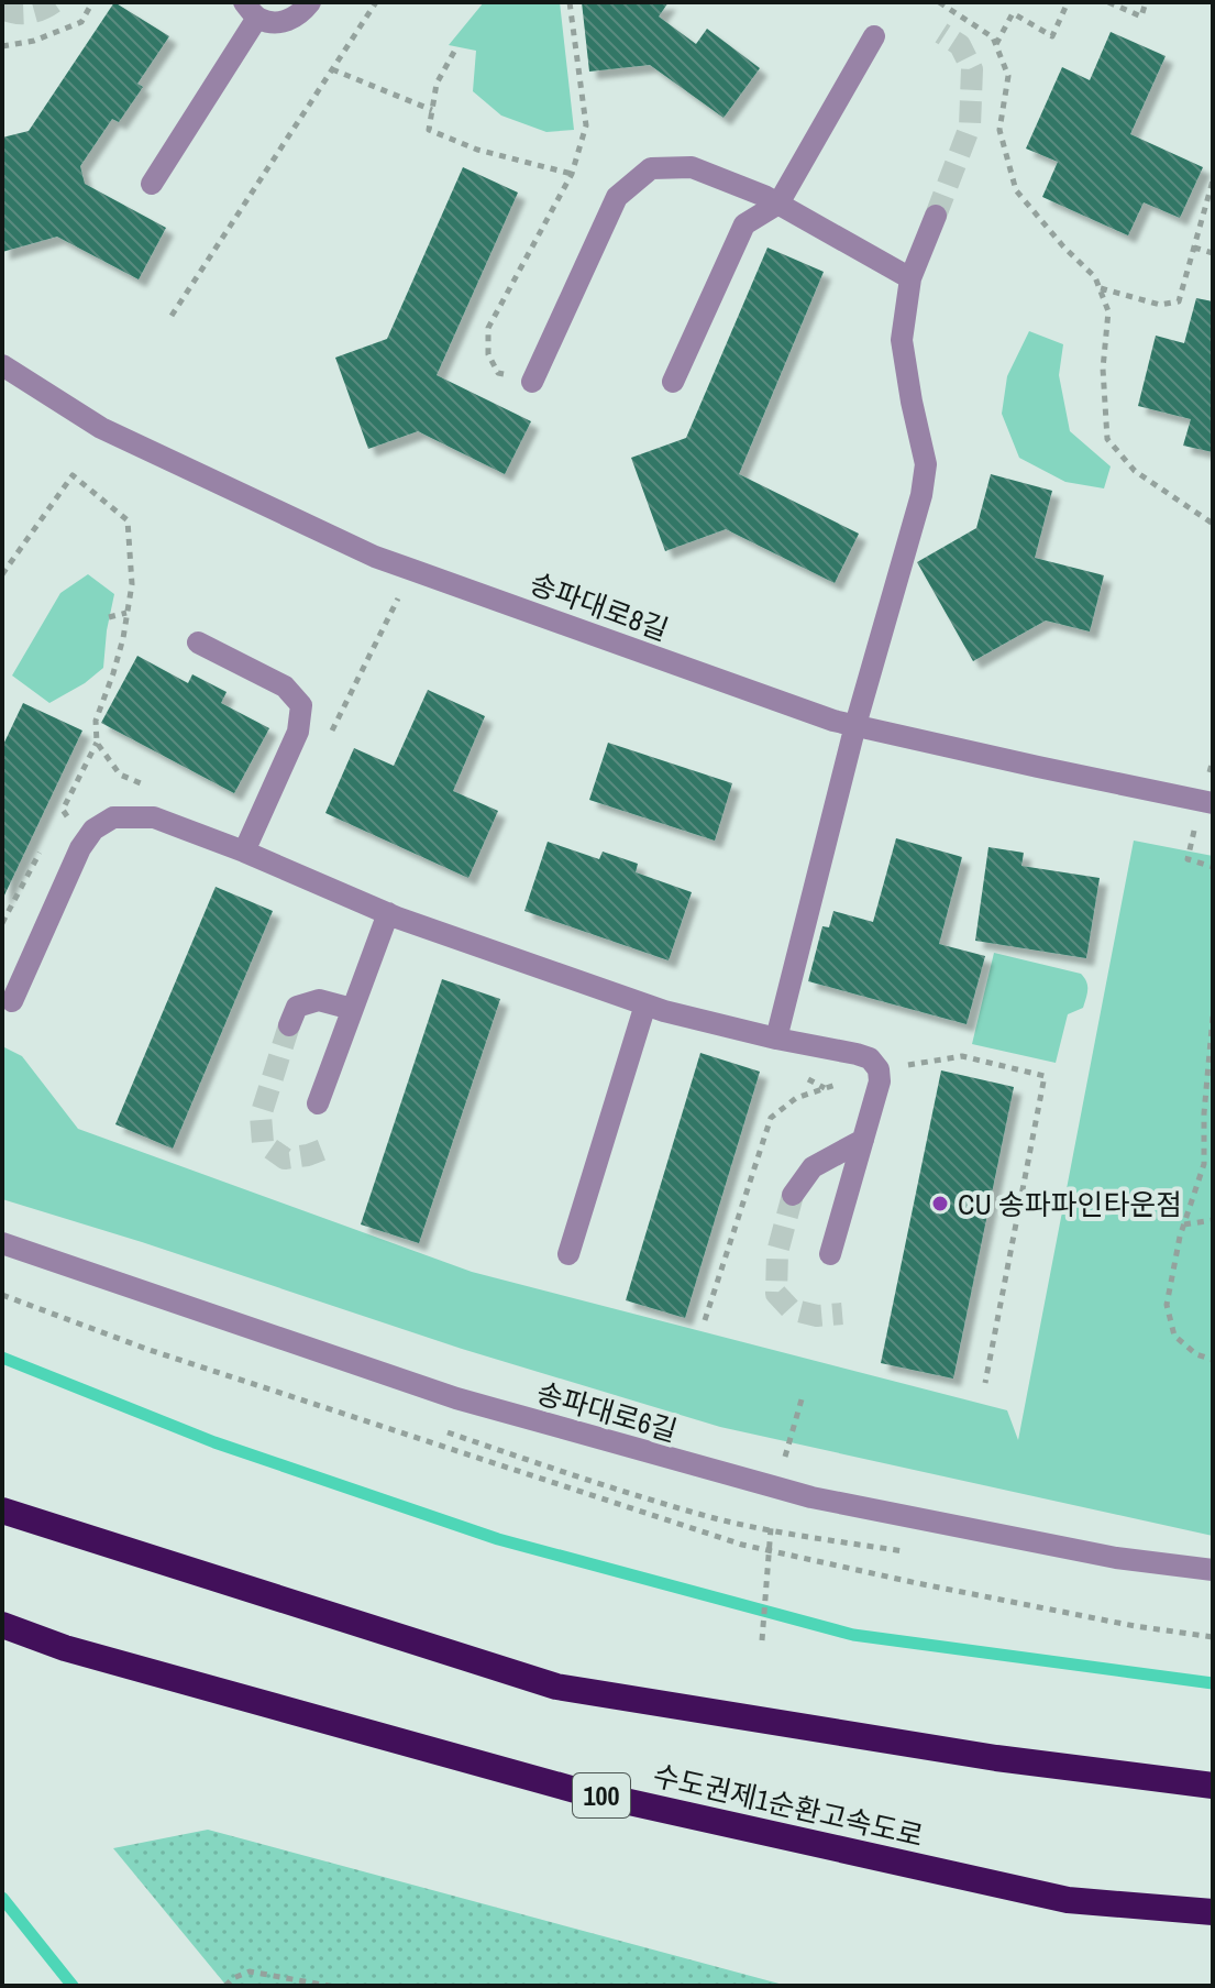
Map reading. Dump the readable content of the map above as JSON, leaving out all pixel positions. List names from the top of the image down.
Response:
{
  "streets": {
    "highway": ["100", "수도권제1순환고속도로"],
    "street": ["송파대로8길", "송파대로6길"]
  },
  "places": ["CU 송파파인타운점"]
}
